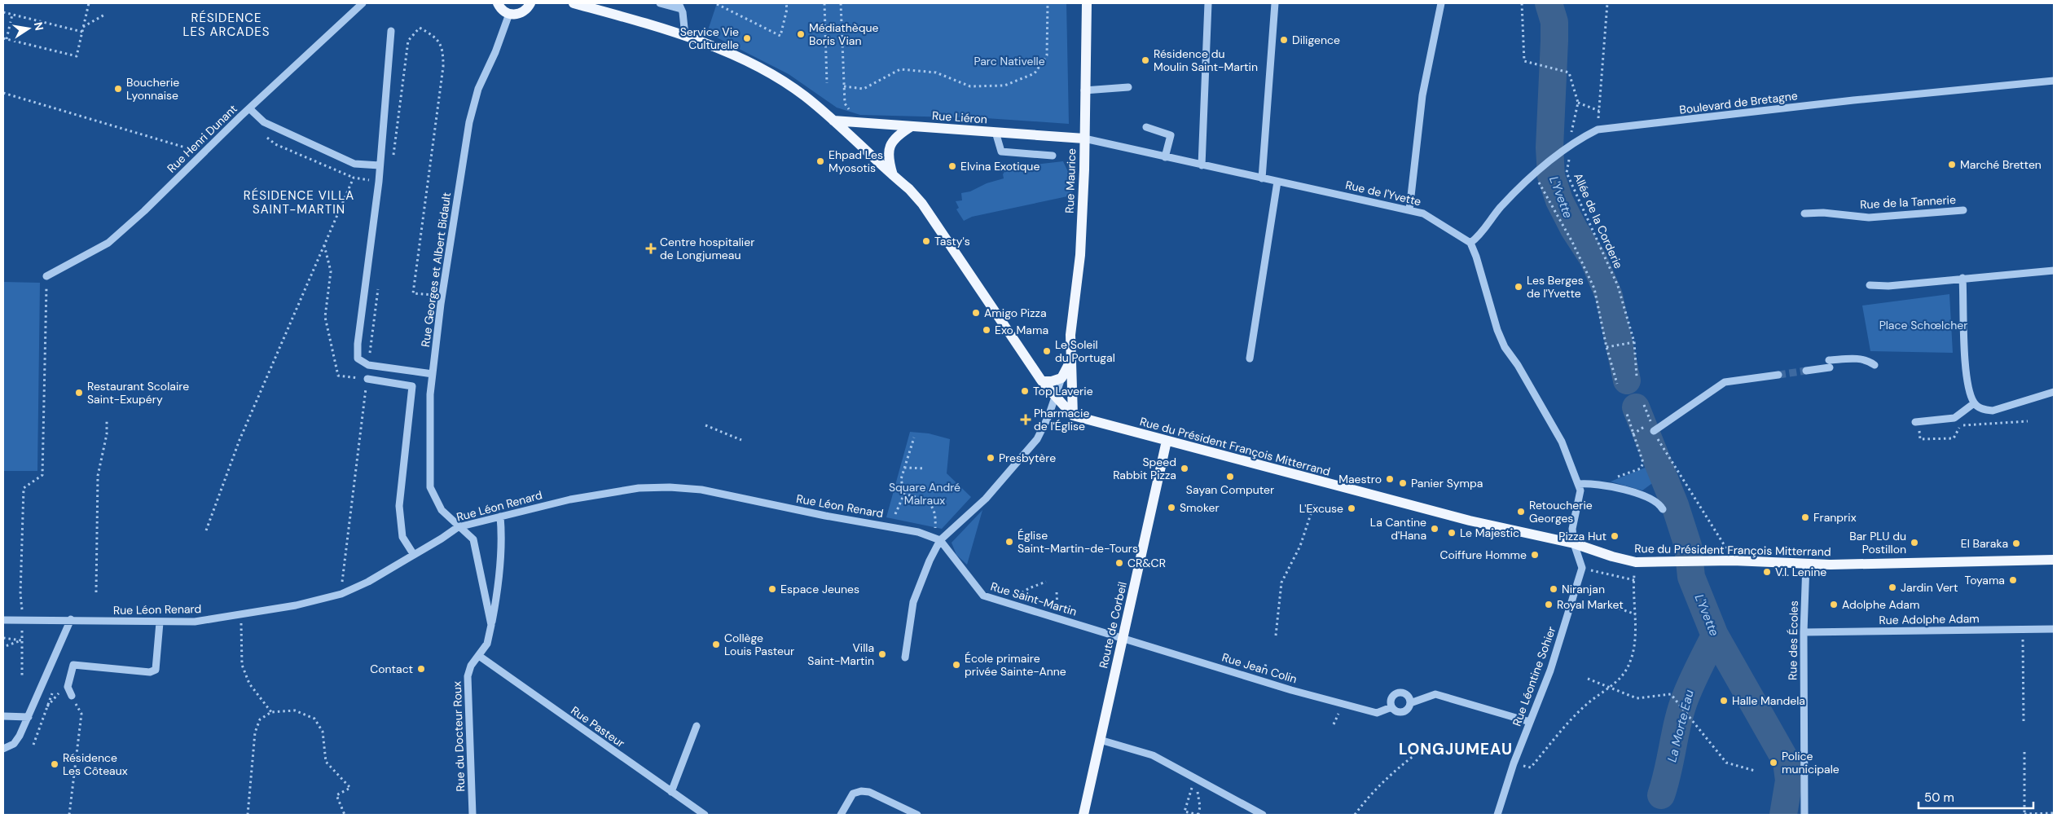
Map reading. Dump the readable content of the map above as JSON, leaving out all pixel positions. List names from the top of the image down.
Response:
{
  "streets": {
    "main road": [
      "Rue Liéron",
      "Rue Maurice",
      "Rue du Président François Mitterrand",
      "Route de Corbeil"
    ],
    "street": [
      "Boulevard de Bretagne",
      "Rue Henri Dunant",
      "Rue de l'Yvette",
      "Rue de la Tannerie",
      "Rue Georges et Albert Bidault",
      "Rue Léon Renard",
      "Rue Saint-Martin",
      "Rue Adolphe Adam",
      "Rue des Écoles",
      "Rue Jean Colin",
      "Rue Léontine Sohier",
      "Rue Pasteur",
      "Rue du Docteur Roux"
    ],
    "path": ["Allée de la Corderie"]
  },
  "crossings": [
    ["Boulevard de Bretagne", "Rue de l'Yvette"],
    ["Boulevard de Bretagne", "Allée de la Corderie"],
    ["Rue Liéron", "Rue Maurice"],
    ["Rue Liéron", "Rue de l'Yvette"],
    ["Rue Liéron", "Rue du Président François Mitterrand"],
    ["Rue Maurice", "Rue de l'Yvette"],
    ["Rue Maurice", "Rue du Président François Mitterrand"],
    ["Rue Georges et Albert Bidault", "Rue Léon Renard"],
    ["Rue Georges et Albert Bidault", "Rue du Docteur Roux"],
    ["Rue du Président François Mitterrand", "Route de Corbeil"],
    ["Rue du Président François Mitterrand", "Rue des Écoles"],
    ["Rue Léon Renard", "Rue Saint-Martin"],
    ["Rue Léon Renard", "Rue du Docteur Roux"],
    ["Rue Saint-Martin", "Route de Corbeil"],
    ["Rue Saint-Martin", "Rue Jean Colin"],
    ["Rue Adolphe Adam", "Rue des Écoles"],
    ["Route de Corbeil", "Rue Jean Colin"],
    ["Rue Jean Colin", "Rue Léontine Sohier"],
    ["Rue Pasteur", "Rue du Docteur Roux"]
  ],
  "districts": ["RÉSIDENCE LES ARCADES", "RÉSIDENCE VILLA SAINT-MARTIN", "LONGJUMEAU"],
  "water": ["L'Yvette", "La Morte Eau"],
  "parks": ["Parc Nativelle", "Place Schœlcher", "Square André Malraux"],
  "places": {
    "other": [
      "Médiathèque Boris Vian",
      "Service Vie Culturelle",
      "Diligence",
      "Résidence du Moulin Saint-Martin",
      "Boucherie Lyonnaise",
      "Ehpad Les Myosotis",
      "Marché Bretten",
      "Elvina Exotique",
      "Tasty's",
      "Les Berges de l'Yvette",
      "Amigo Pizza",
      "Exo Mama",
      "Le Soleil du Portugal",
      "Top Laverie",
      "Restaurant Scolaire Saint-Exupéry",
      "Presbytère",
      "Speed Rabbit Pizza",
      "Sayan Computer",
      "Maestro",
      "Panier Sympa",
      "Smoker",
      "L'Excuse",
      "Retoucherie Georges",
      "Franprix",
      "La Cantine d'Hana",
      "Le Majestic",
      "Pizza Hut",
      "Église Saint-Martin-de-Tours",
      "Bar PLU du Postillon",
      "El Baraka",
      "Coiffure Homme",
      "CR&CR",
      "V.I. Lenine",
      "Toyama",
      "Jardin Vert",
      "Espace Jeunes",
      "Niranjan",
      "Royal Market",
      "Adolphe Adam",
      "Collège Louis Pasteur",
      "Villa Saint-Martin",
      "École primaire privée Sainte-Anne",
      "Contact",
      "Halle Mandela",
      "Police municipale",
      "Résidence Les Côteaux"
    ],
    "health": ["Centre hospitalier de Longjumeau", "Pharmacie de l'Église"]
  },
  "scale_bar": "50 m",
  "north": "right"
}
